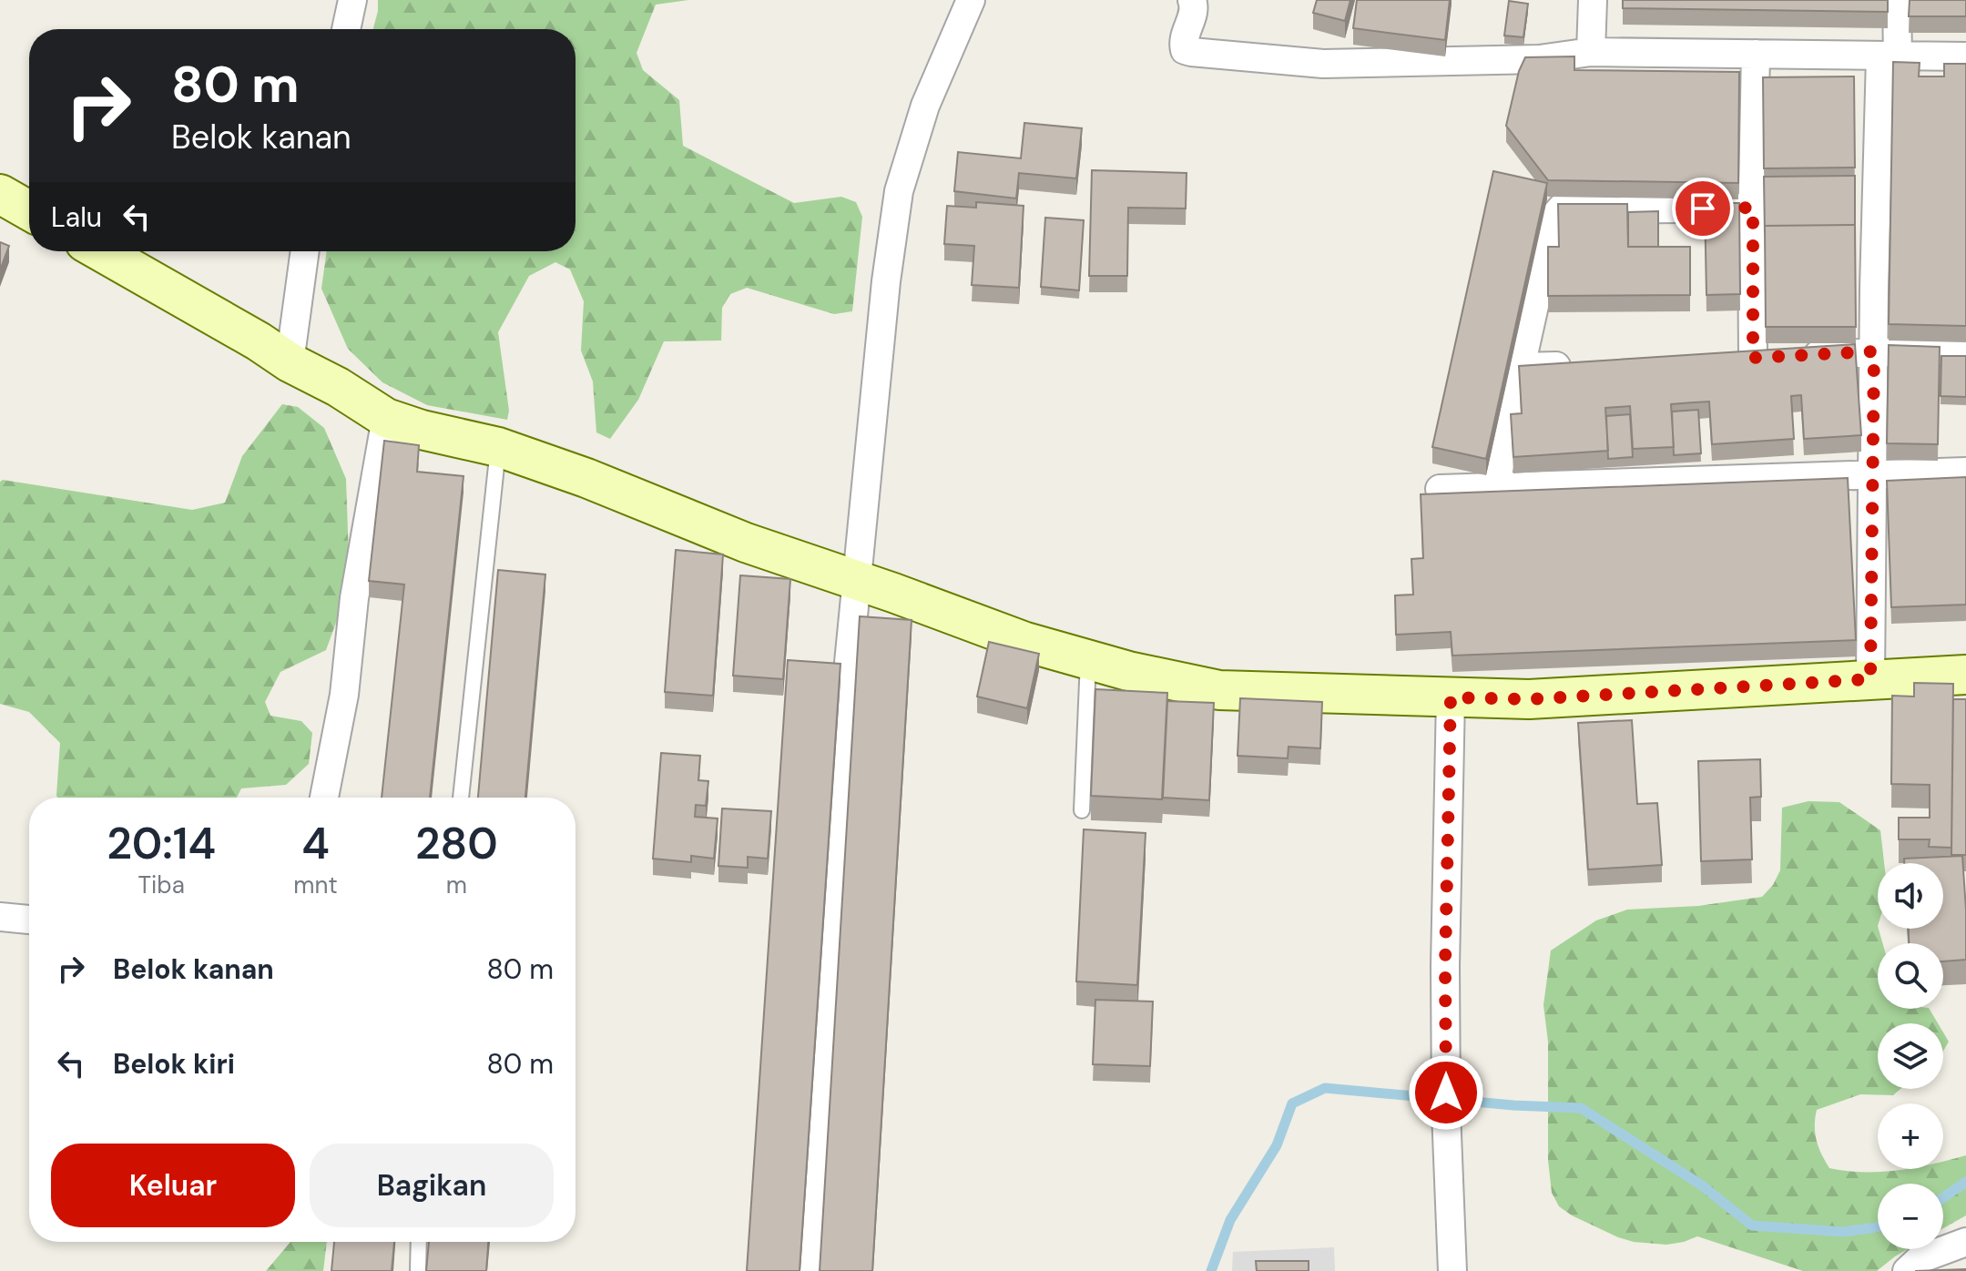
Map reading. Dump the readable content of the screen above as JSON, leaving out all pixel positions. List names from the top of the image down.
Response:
{
  "page": {
    "turn": ["80 m", "Belok kanan"],
    "then": "Lalu",
    "eta": [
      "20:14",
      "Tiba",
      "4",
      "mnt",
      "280",
      "m"
    ],
    "map_buttons": ["+", "−"],
    "list": [
      {
        "name": "Belok kanan",
        "value": "80 m"
      },
      {
        "name": "Belok kiri",
        "value": "80 m"
      }
    ],
    "buttons": ["Keluar", "Bagikan"]
  }
}
